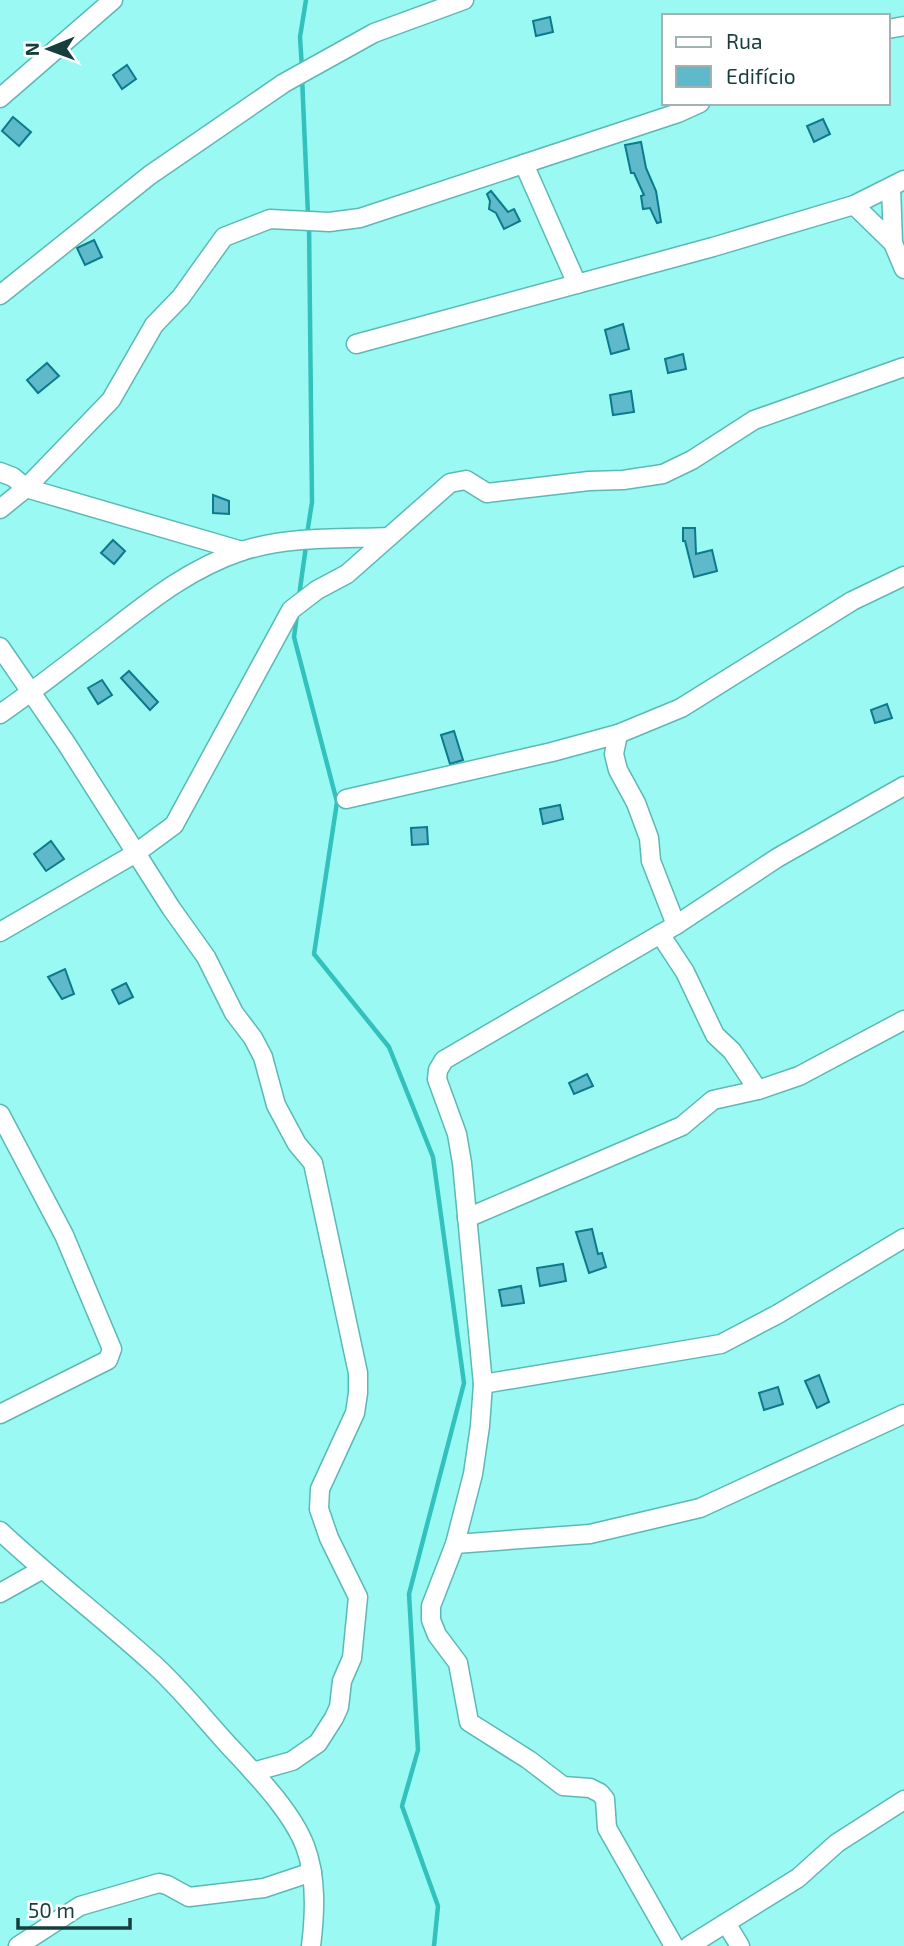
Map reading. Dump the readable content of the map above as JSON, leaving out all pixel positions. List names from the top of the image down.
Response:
{
  "legend": ["Rua", "Edifício"],
  "scale_bar": "50 m",
  "north": "left"
}
